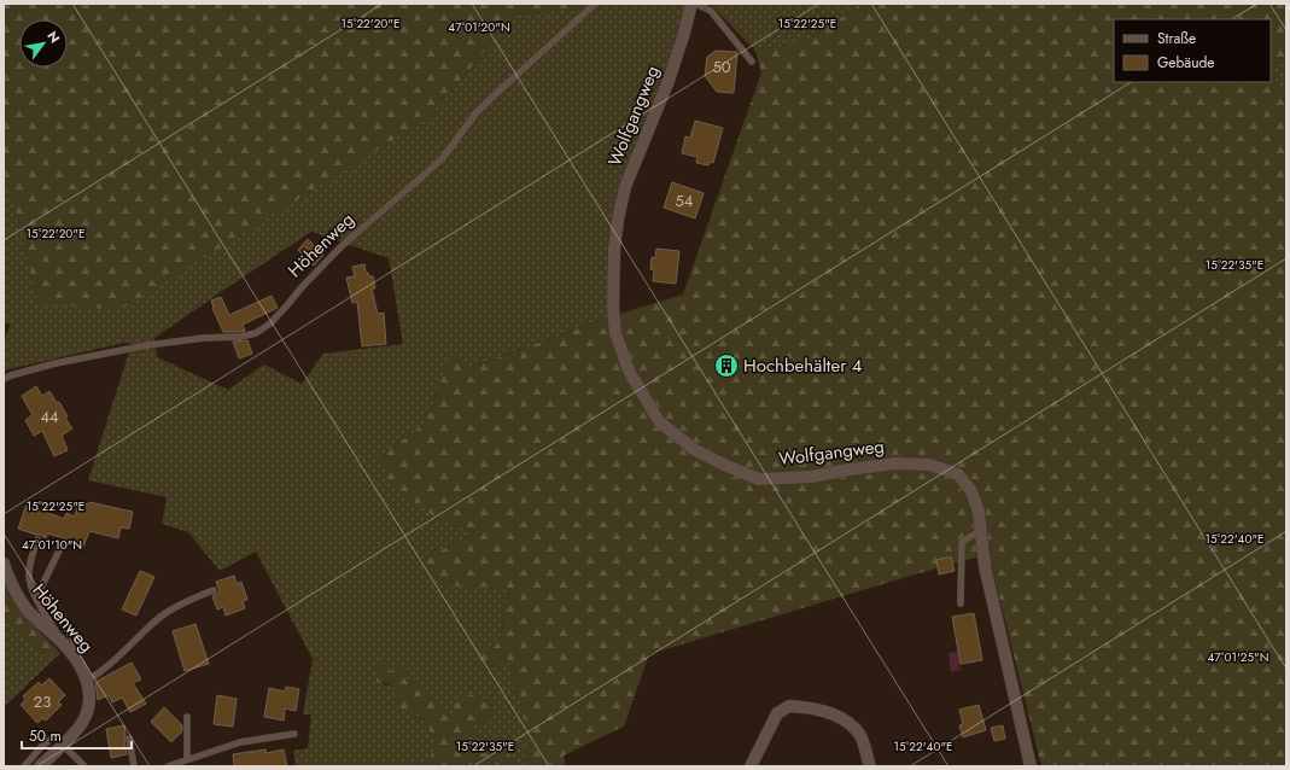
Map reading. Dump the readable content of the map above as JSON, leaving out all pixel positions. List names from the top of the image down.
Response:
{
  "streets": {
    "street": ["Wolfgangweg", "Höhenweg"]
  },
  "places": {
    "building": ["Hochbehälter 4"]
  },
  "house_numbers": [
    "50",
    "54",
    "44",
    "23"
  ],
  "legend": ["Straße", "Gebäude"],
  "scale_bar": "50 m",
  "north": "top right",
  "coordinates": [
    "15°22'20\"E",
    "15°22'25\"E",
    "47°01'20\"N",
    "15°22'35\"E",
    "15°22'40\"E",
    "47°01'10\"N",
    "47°01'25\"N"
  ]
}
